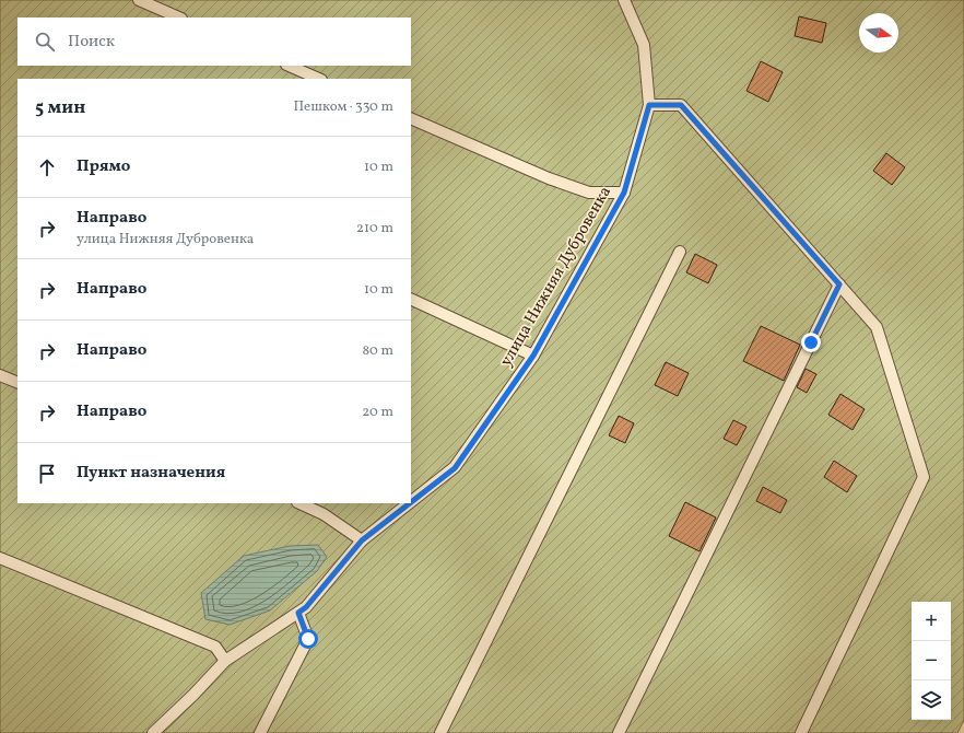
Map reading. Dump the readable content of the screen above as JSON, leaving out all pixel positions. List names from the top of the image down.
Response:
{
  "streets": {
    "lane": ["улица Нижняя Дубровенка"]
  },
  "north": "right",
  "page": {
    "search": "Поиск",
    "heading": ["5 мин", "Пешком · 330 m"],
    "list": [
      ["Прямо", "10 m"],
      ["Направо", "улица Нижняя Дубровенка", "210 m"],
      ["Направо", "10 m"],
      ["Направо", "80 m"],
      ["Направо", "20 m"],
      "Пункт назначения"
    ],
    "map_buttons": ["+", "−"]
  }
}
